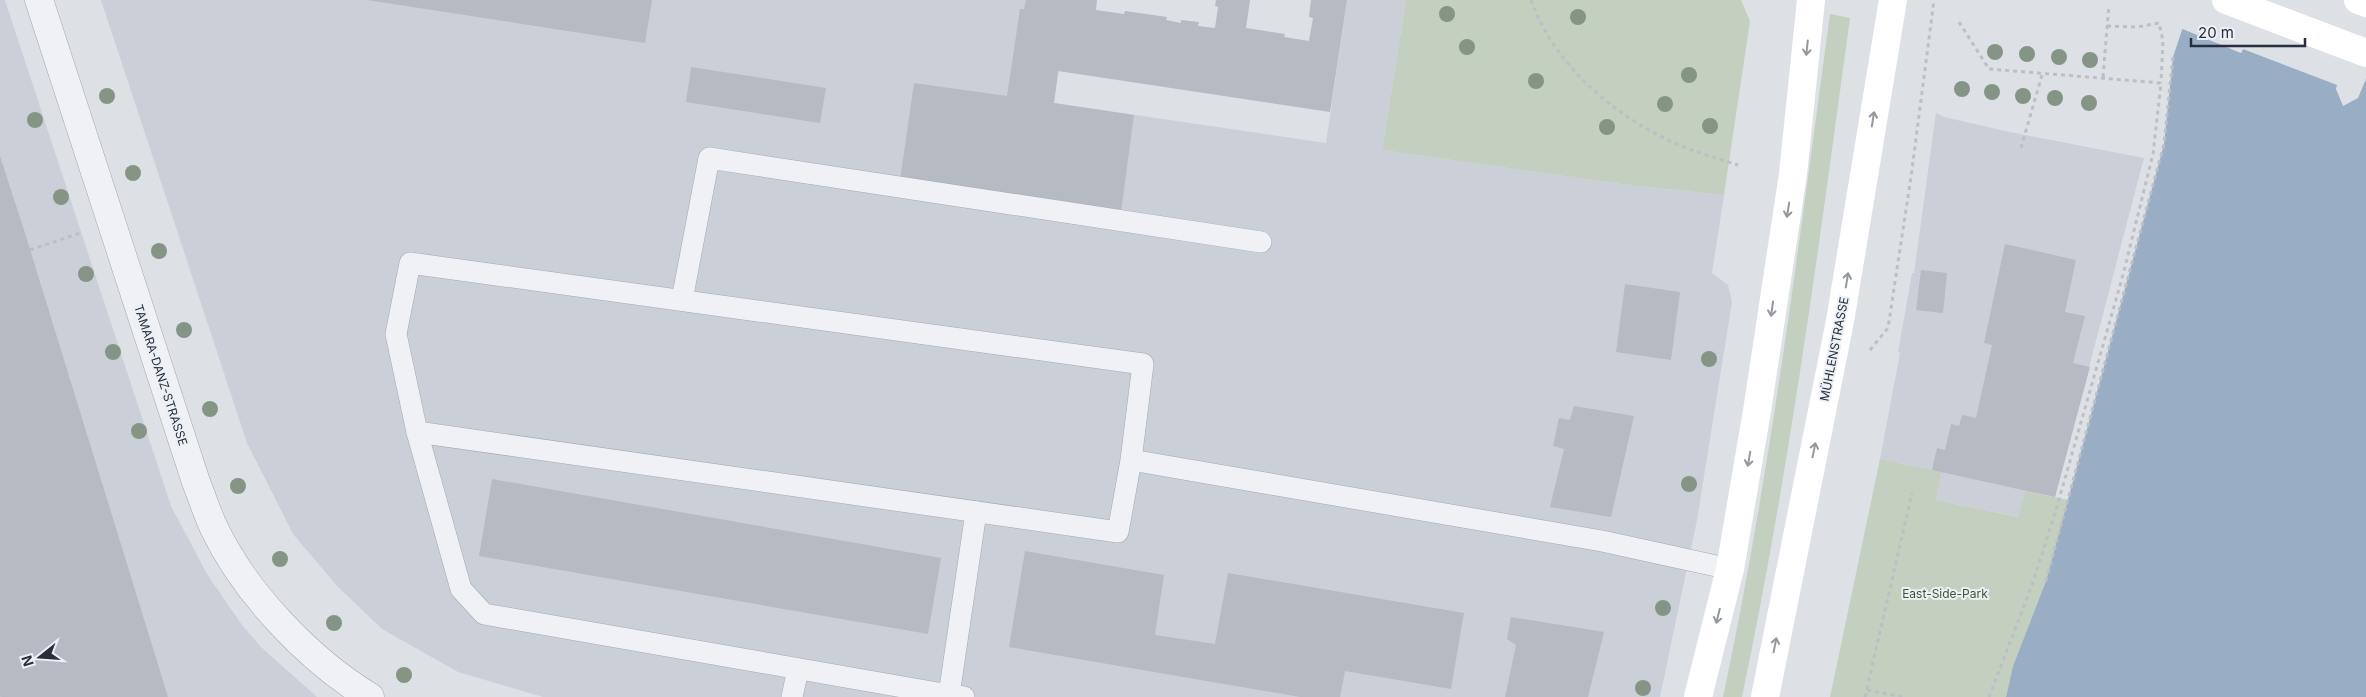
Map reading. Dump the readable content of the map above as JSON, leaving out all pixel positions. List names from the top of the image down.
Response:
{
  "streets": {
    "main road": ["MÜHLENSTRASSE"],
    "street": ["TAMARA-DANZ-STRASSE"]
  },
  "parks": ["East-Side-Park"],
  "scale_bar": "20 m",
  "north": "left"
}
